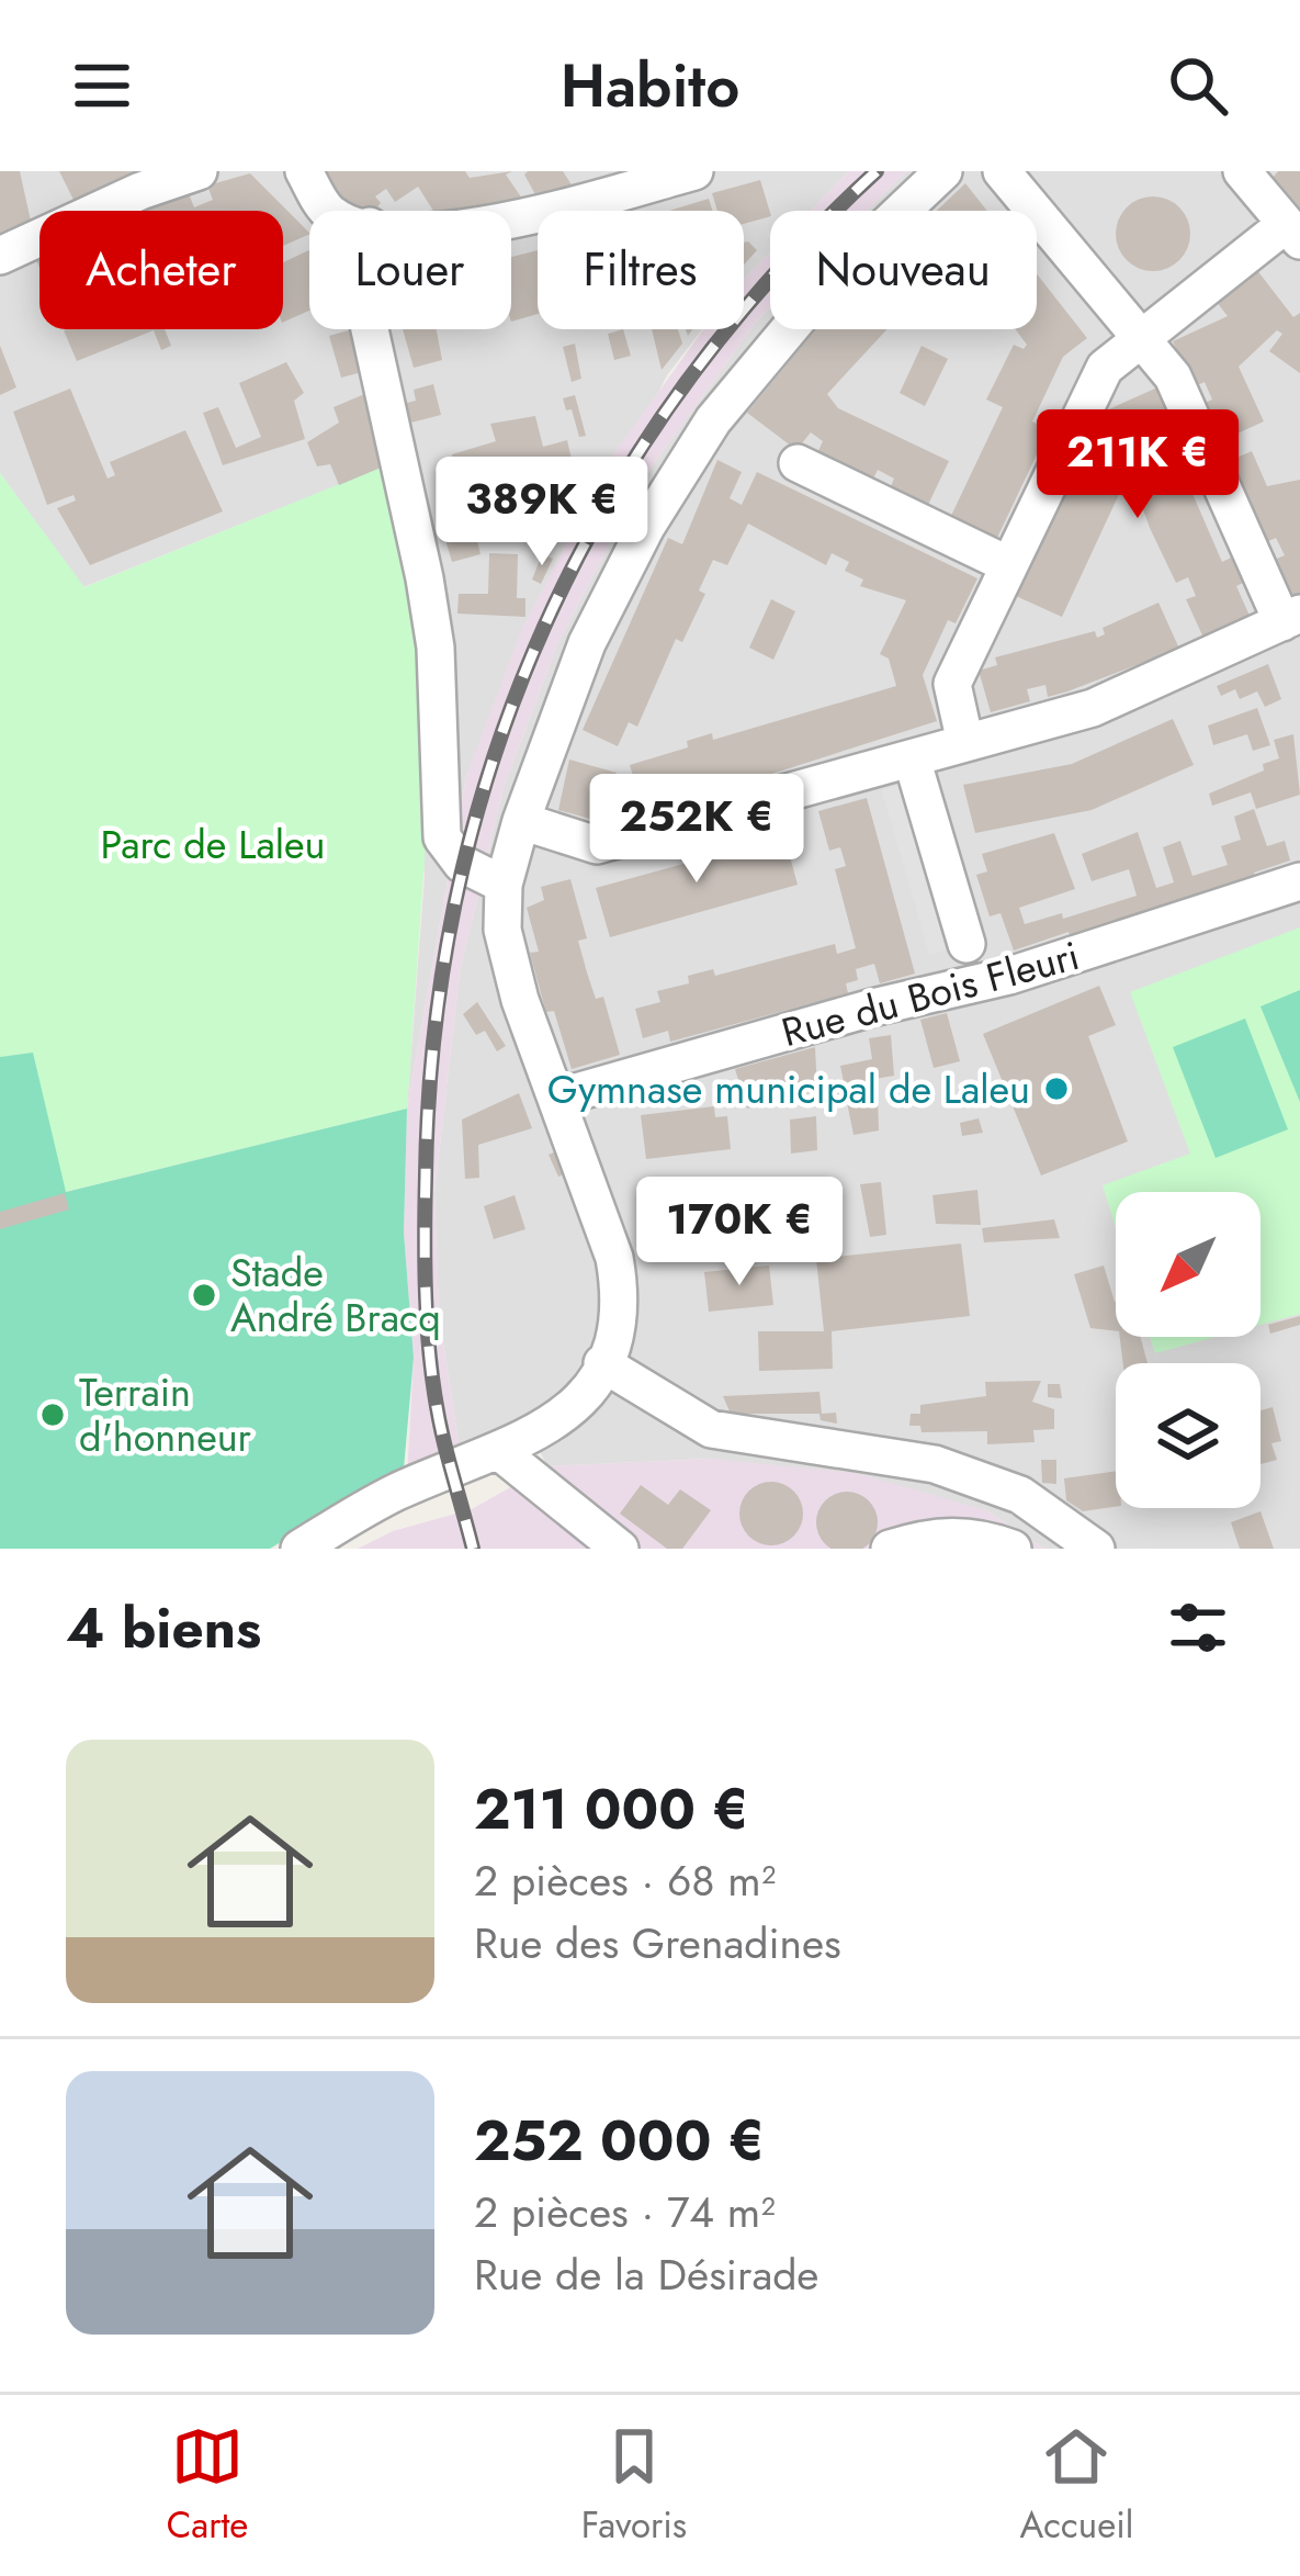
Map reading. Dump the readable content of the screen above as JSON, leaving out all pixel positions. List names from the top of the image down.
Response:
{
  "streets": {
    "street": ["Rue du Bois Fleuri"]
  },
  "parks": ["Parc de Laleu"],
  "places": ["Gymnase municipal de Laleu", "Stade André Bracq", "Terrain d'honneur"],
  "north": "bottom left",
  "page": {
    "header": "Habito",
    "chip": [
      "Acheter",
      "Louer",
      "Filtres",
      "Nouveau"
    ],
    "price": [
      "211K €",
      "389K €",
      "252K €",
      "170K €"
    ],
    "heading": "4 biens",
    "list": [
      {
        "name": "211 000 €",
        "note": "2 pièces · 68 m² · Rue des Grenadines"
      },
      {
        "name": "252 000 €",
        "note": "2 pièces · 74 m² · Rue de la Désirade"
      }
    ],
    "tabs": ["Carte", "Favoris", "Accueil"]
  }
}
